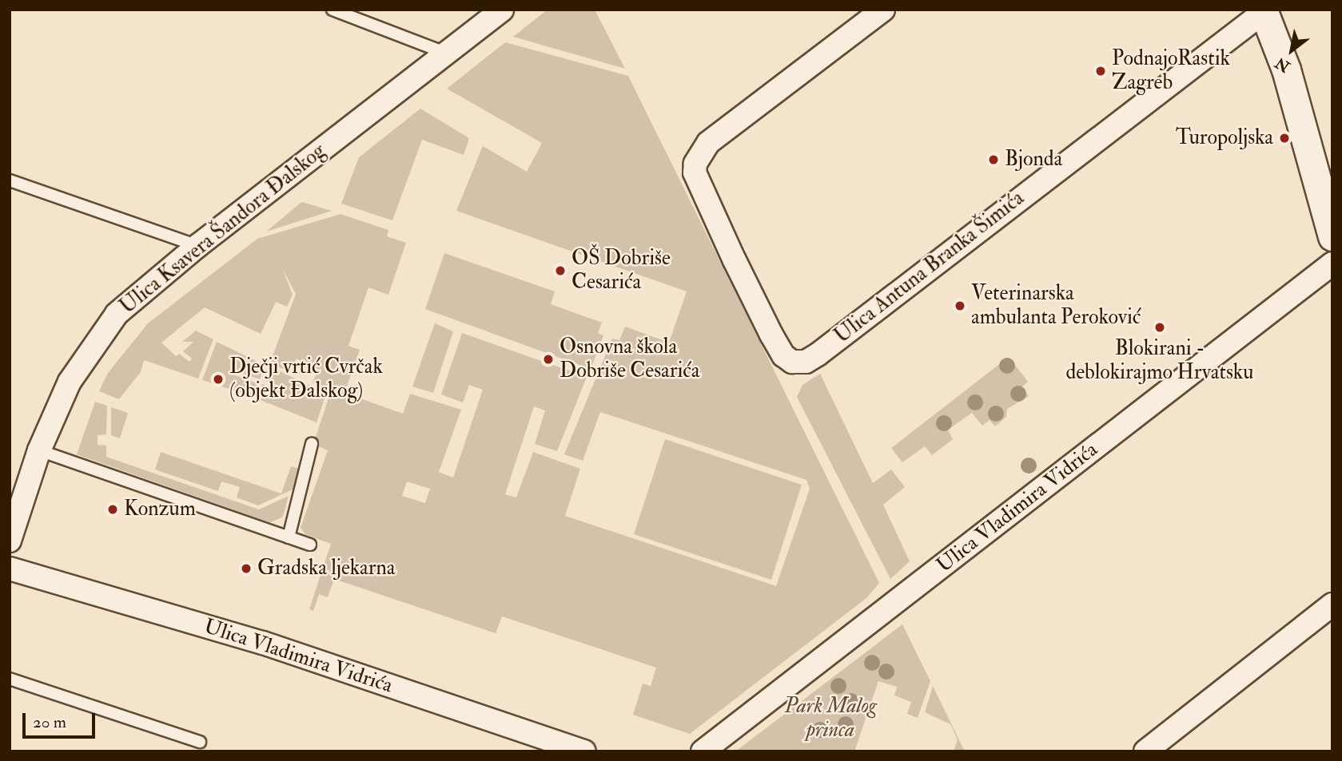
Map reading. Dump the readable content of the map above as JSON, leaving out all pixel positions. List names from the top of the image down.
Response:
{
  "streets": {
    "street": ["Ulica Ksavera Šandora Đalskog", "Ulica Antuna Branka Šimića", "Ulica Vladimira Vidrića"]
  },
  "parks": ["Park Malog princa"],
  "places": [
    "PodnajoRastik Zagreb",
    "Turopoljska",
    "Bjonda",
    "OŠ Dobriše Cesarića",
    "Veterinarska ambulanta Peroković",
    "Blokirani - deblokirajmo Hrvatsku",
    "Osnovna škola Dobriše Cesarića",
    "Dječji vrtić Cvrčak (objekt Đalskog)",
    "Konzum",
    "Gradska ljekarna"
  ],
  "scale_bar": "20 m",
  "north": "bottom left"
}
